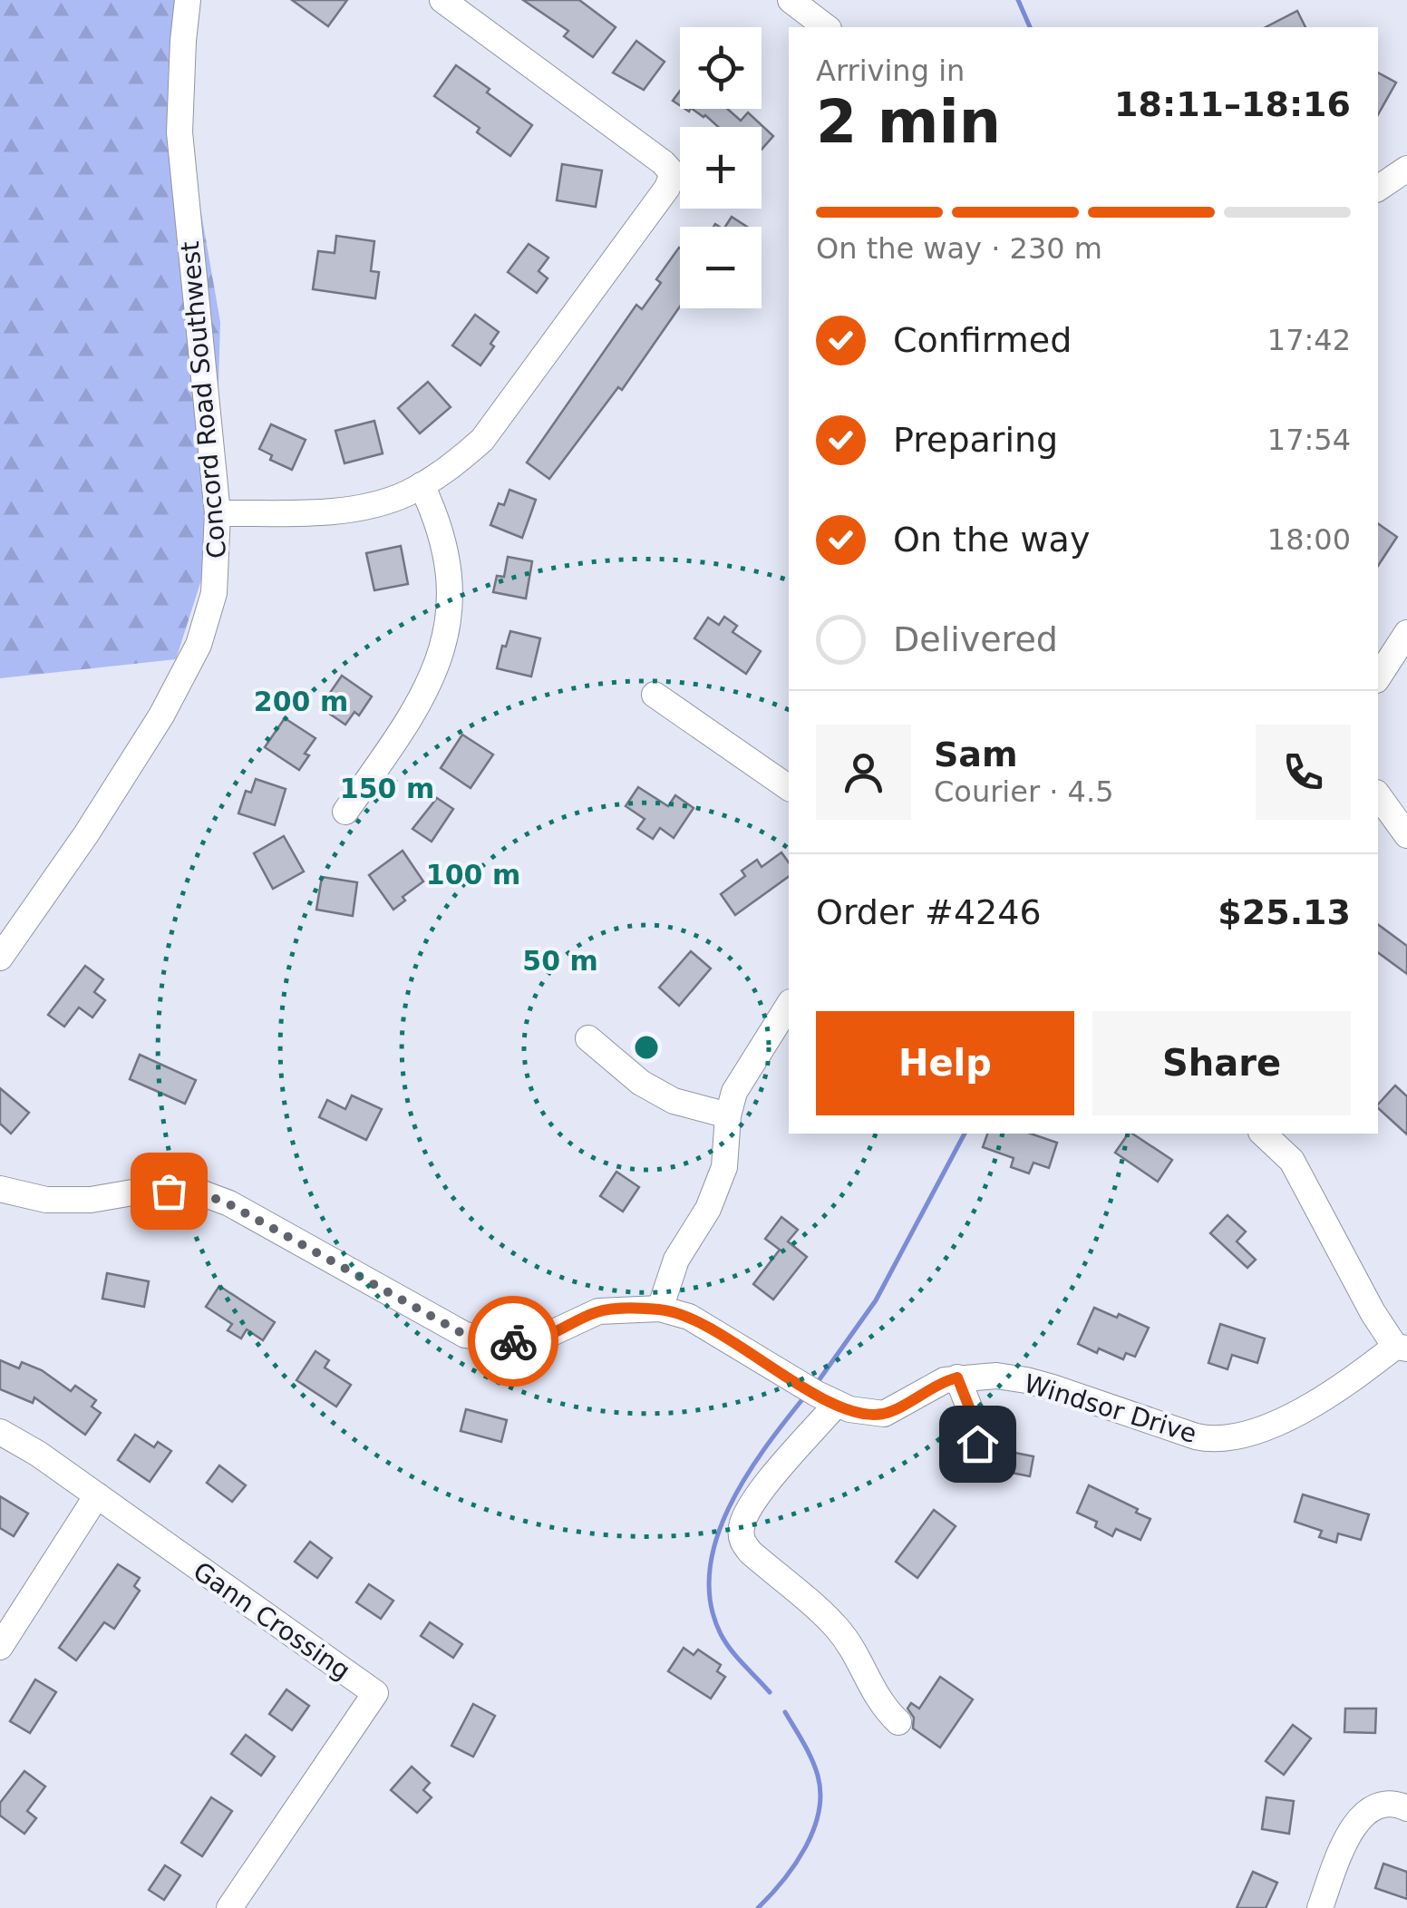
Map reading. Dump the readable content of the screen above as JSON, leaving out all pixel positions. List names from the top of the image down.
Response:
{
  "streets": {
    "street": ["Concord Road Southwest", "Windsor Drive", "Gann Crossing"]
  },
  "page": {
    "map_buttons": ["+", "−"],
    "heading": ["2 min", "Arriving in", "18:11–18:16"],
    "panel": [
      "Sam",
      "Courier · 4.5",
      "Order #4246",
      "$25.13"
    ],
    "bar": "On the way · 230 m",
    "list": [
      ["Confirmed", "17:42"],
      ["Preparing", "17:54"],
      ["On the way", "18:00"],
      "Delivered"
    ],
    "buttons": ["Help", "Share"]
  },
  "rings": [
    "200 m",
    "150 m",
    "100 m",
    "50 m"
  ]
}
